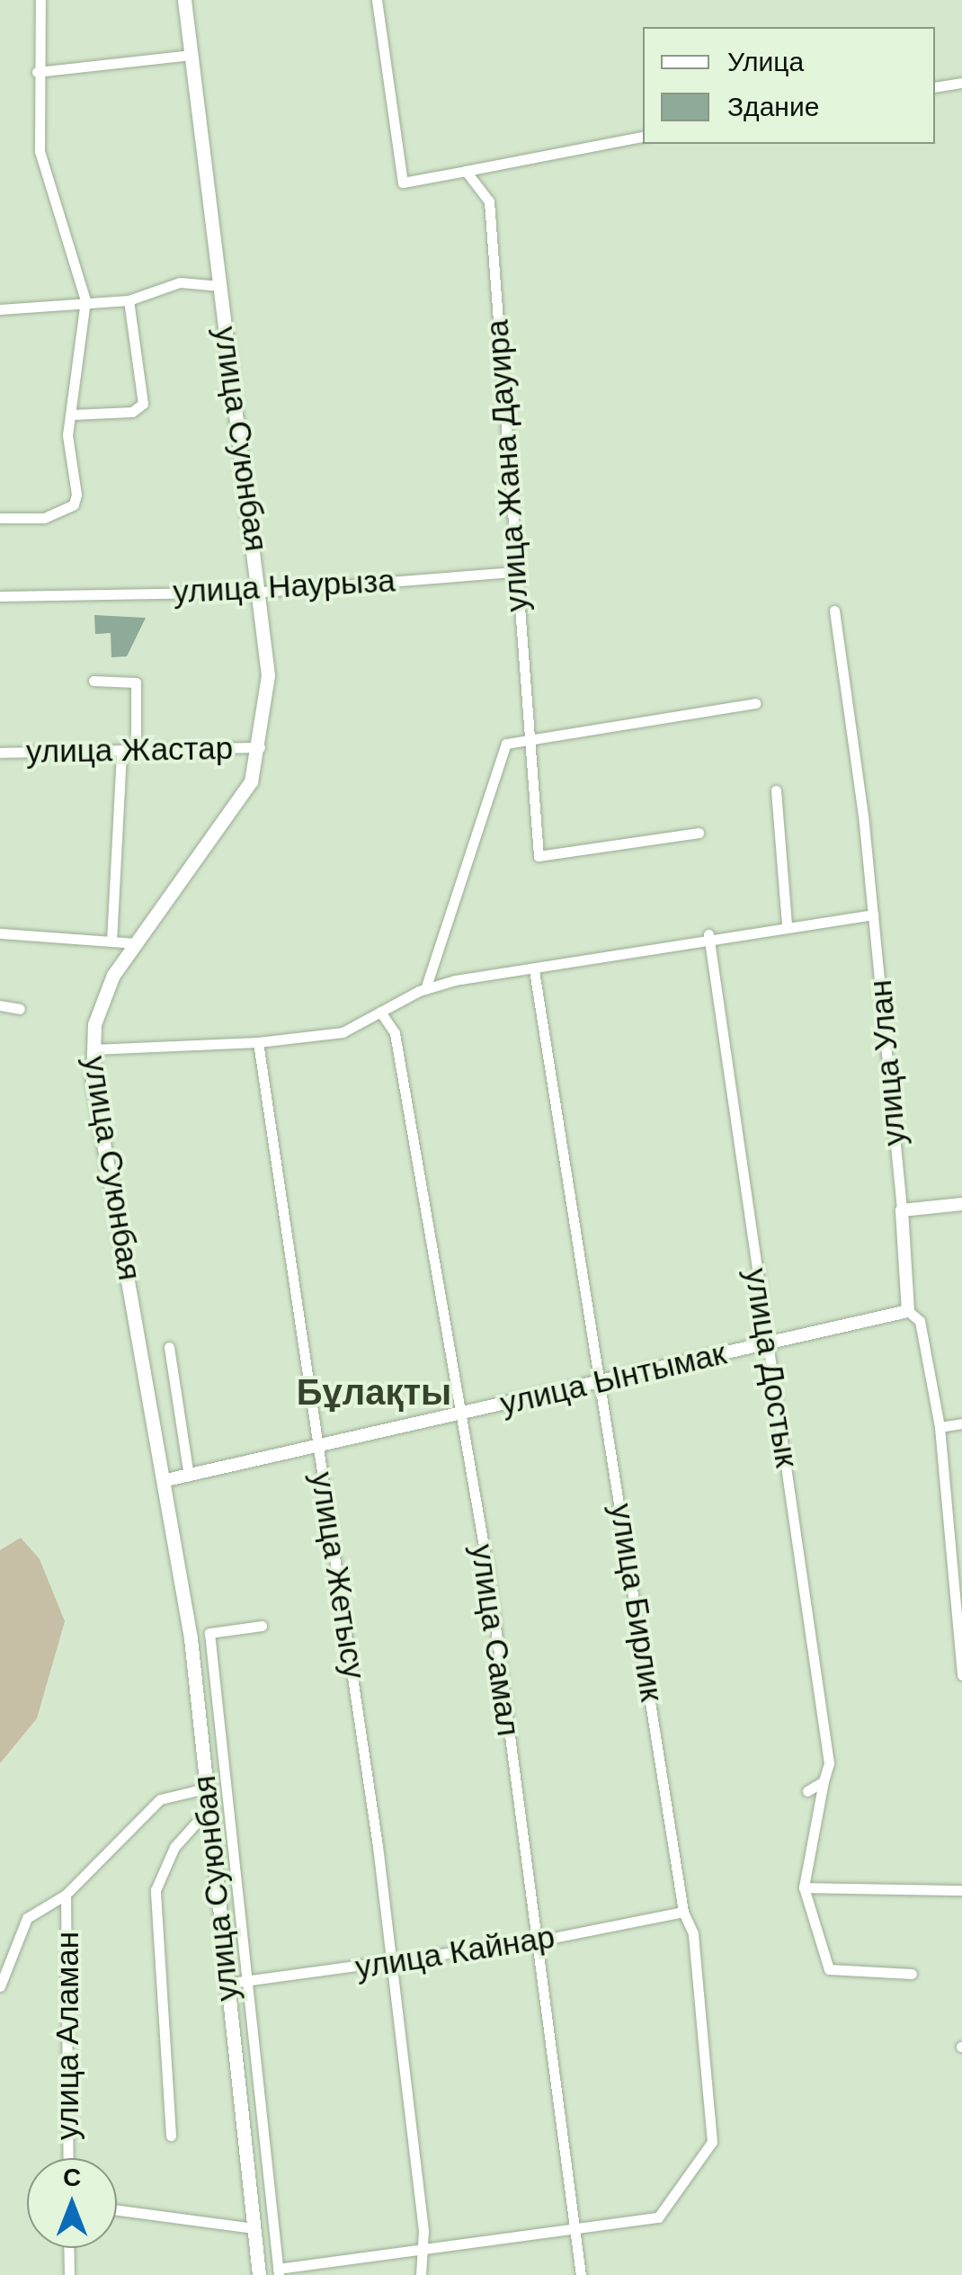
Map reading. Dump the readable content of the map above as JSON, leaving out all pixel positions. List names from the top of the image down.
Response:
{
  "streets": {
    "main road": ["улица Суюнбая"],
    "street": [
      "улица Жана Дауира",
      "улица Наурыза",
      "улица Жастар",
      "улица Улан",
      "улица Достык",
      "улица Ынтымак",
      "улица Жетысу",
      "улица Бирлик",
      "улица Самал",
      "улица Кайнар",
      "улица Аламан"
    ]
  },
  "crossings": [
    ["улица Суюнбая", "улица Наурыза"],
    ["улица Суюнбая", "улица Жастар"],
    ["улица Суюнбая", "улица Ынтымак"],
    ["улица Суюнбая", "улица Кайнар"],
    ["улица Жана Дауира", "улица Наурыза"],
    ["улица Достык", "улица Ынтымак"],
    ["улица Ынтымак", "улица Жетысу"],
    ["улица Ынтымак", "улица Бирлик"],
    ["улица Ынтымак", "улица Самал"],
    ["улица Жетысу", "улица Кайнар"],
    ["улица Бирлик", "улица Самал"],
    ["улица Бирлик", "улица Кайнар"],
    ["улица Самал", "улица Кайнар"]
  ],
  "districts": ["Бұлақты"],
  "legend": ["Улица", "Здание"],
  "north": "top"
}
